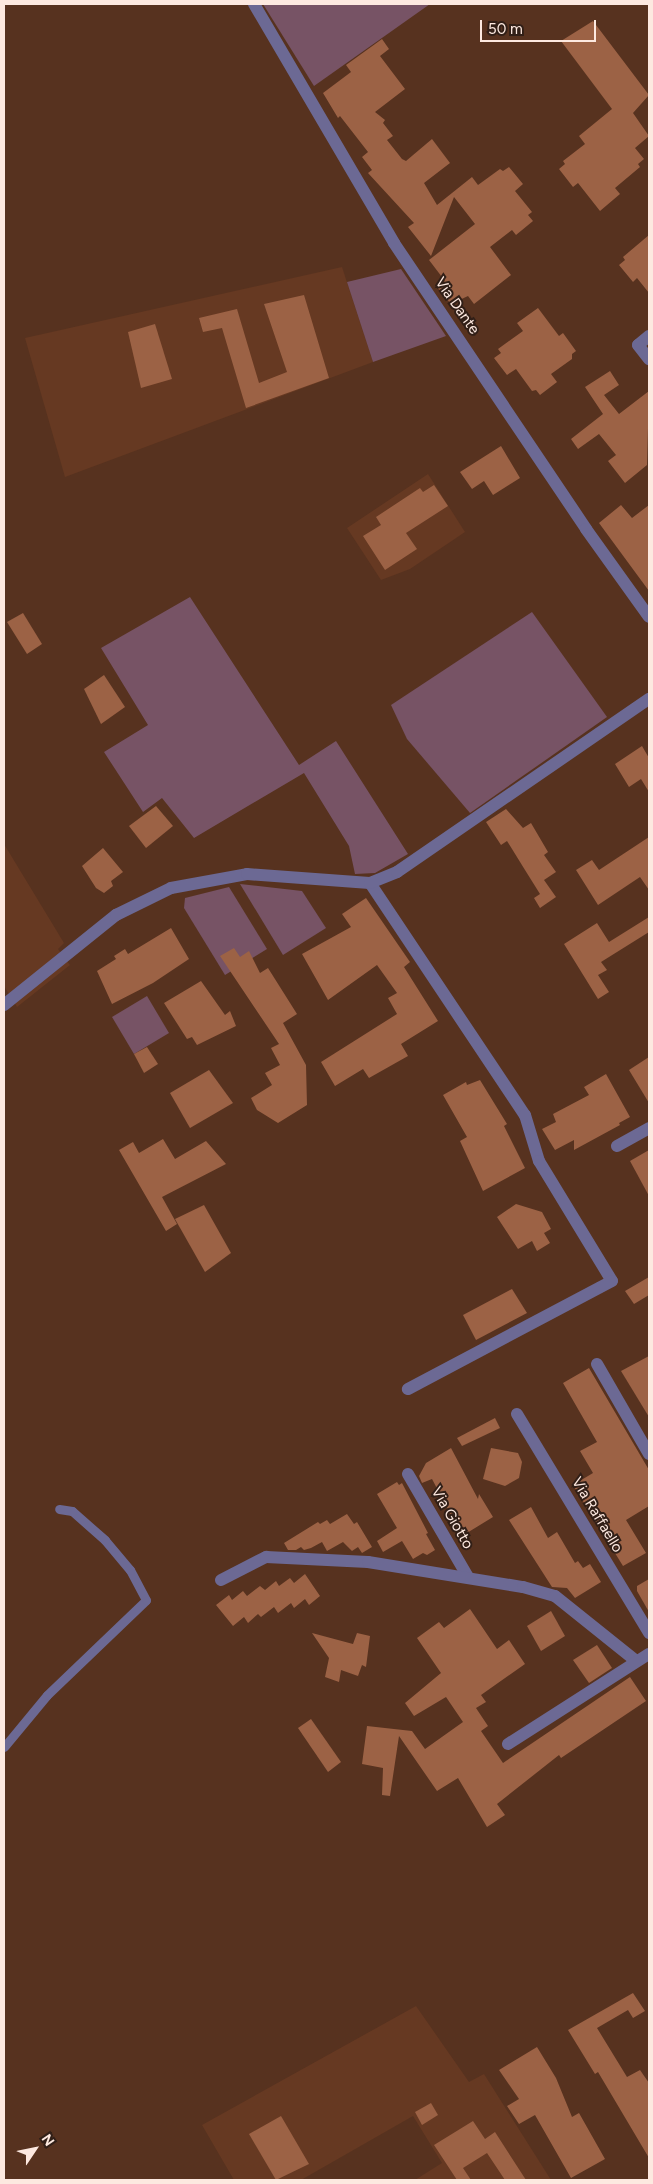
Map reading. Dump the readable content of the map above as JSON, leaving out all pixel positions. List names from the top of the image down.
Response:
{
  "streets": {
    "street": ["Via Dante", "Via Raffaello", "Via Giotto"]
  },
  "scale_bar": "50 m",
  "north": "top right"
}
